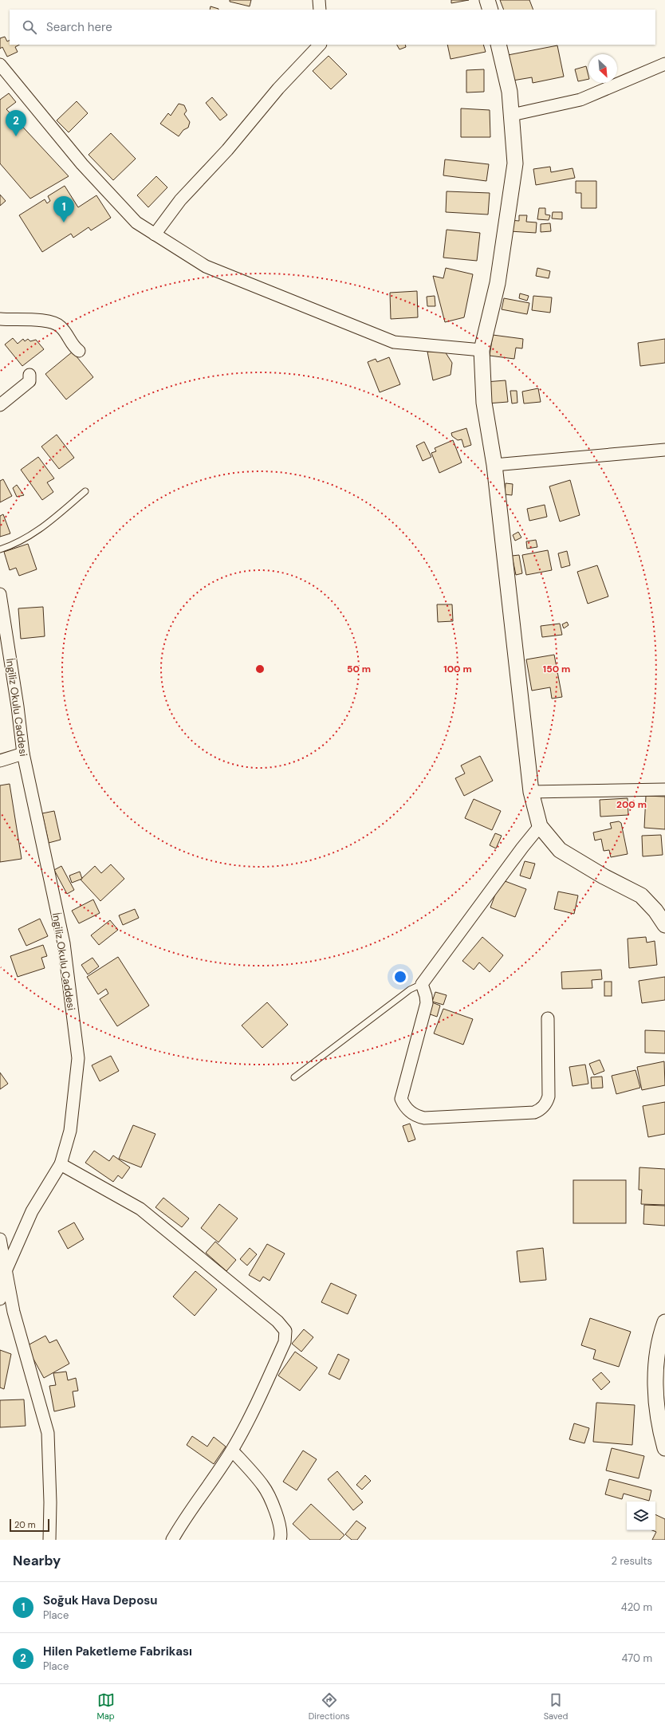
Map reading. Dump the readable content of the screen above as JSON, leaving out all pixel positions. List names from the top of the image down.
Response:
{
  "streets": {
    "street": ["İngiliz Okulu Caddesi"]
  },
  "scale_bar": "20 m",
  "north": "bottom right",
  "page": {
    "search": "Search here",
    "pins": ["2", "1"],
    "scale": "20 m",
    "heading": ["Nearby", "2 results"],
    "list": [
      {
        "mark": "1",
        "name": "Soğuk Hava Deposu",
        "note": "Place",
        "value": "420 m"
      },
      {
        "mark": "2",
        "name": "Hilen Paketleme Fabrikası",
        "note": "Place",
        "value": "470 m"
      }
    ],
    "nav": ["Map", "Directions", "Saved"]
  },
  "rings": [
    "50 m",
    "100 m",
    "150 m",
    "200 m"
  ]
}
